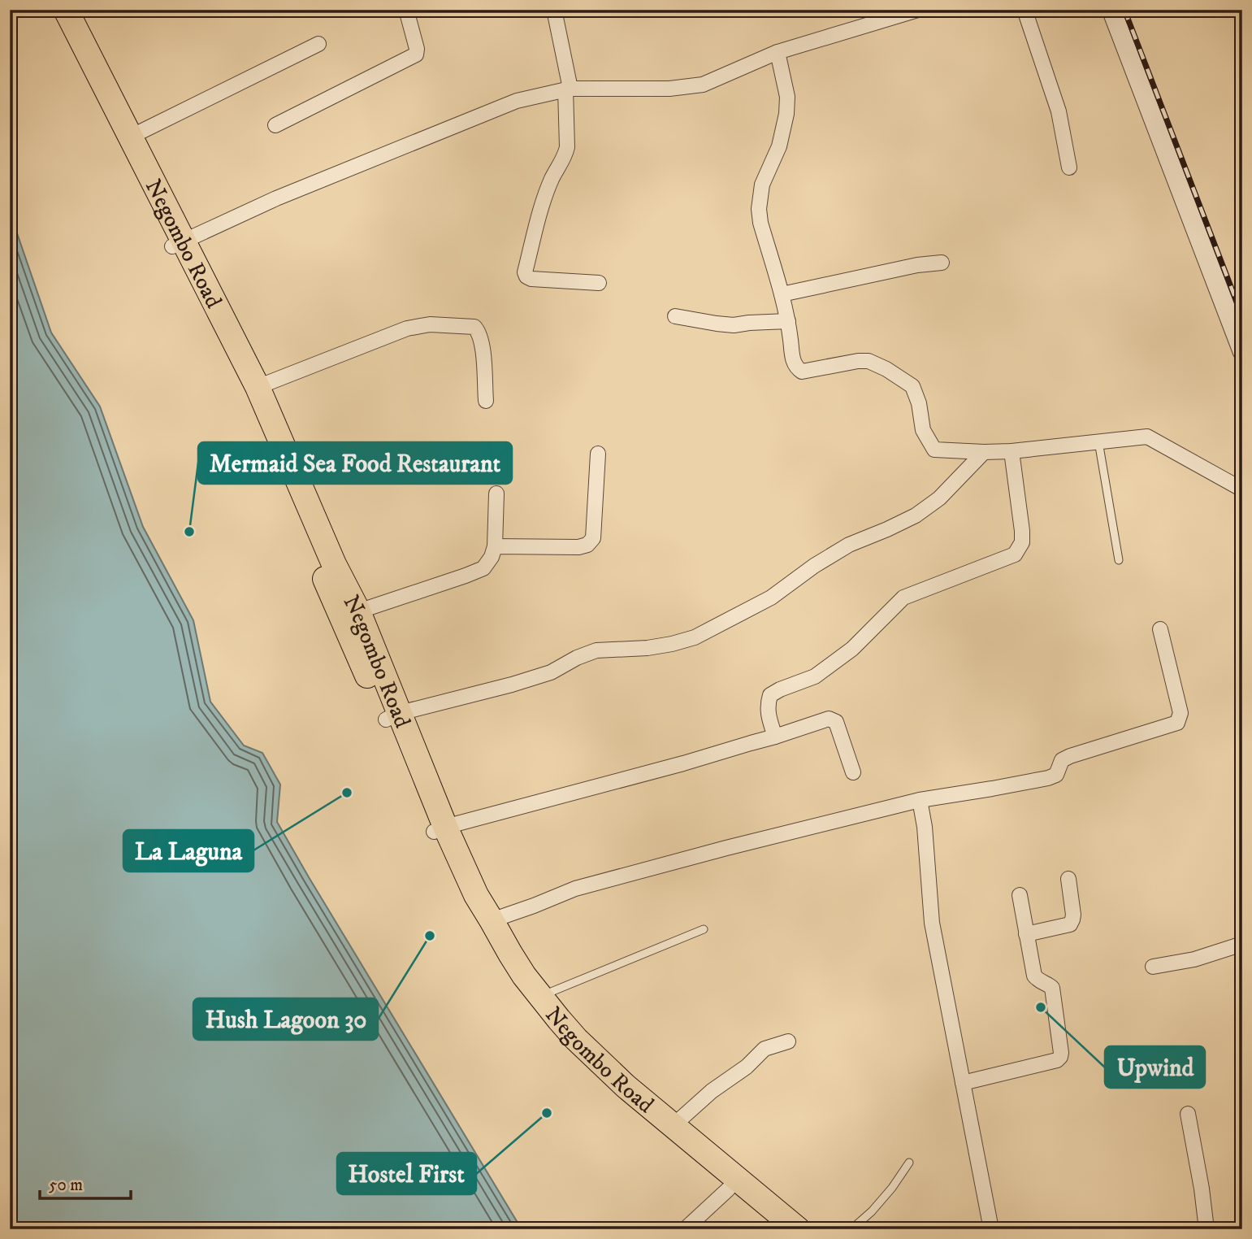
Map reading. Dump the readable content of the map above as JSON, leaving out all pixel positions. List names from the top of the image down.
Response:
{
  "streets": {
    "highway": ["Negombo Road"]
  },
  "places": [
    "Mermaid Sea Food Restaurant",
    "La Laguna",
    "Hush Lagoon 30",
    "Upwind",
    "Hostel First"
  ],
  "scale_bar": "50 m"
}
